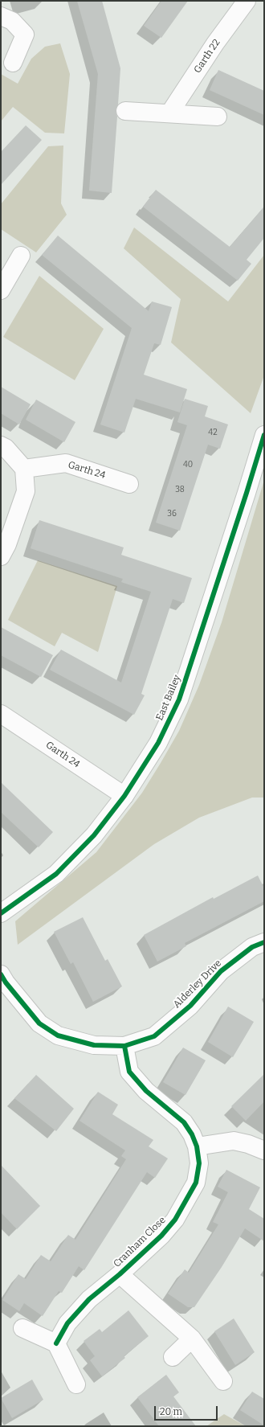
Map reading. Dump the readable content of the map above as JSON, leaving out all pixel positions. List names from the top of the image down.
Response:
{
  "streets": {
    "street": [
      "Garth 22",
      "Garth 24",
      "East Bailey",
      "Alderley Drive",
      "Cranham Close"
    ]
  },
  "crossings": [
    ["Garth 24", "East Bailey"],
    ["Alderley Drive", "Cranham Close"]
  ],
  "house_numbers": [
    "42",
    "40",
    "38",
    "36"
  ],
  "scale_bar": "20 m"
}
